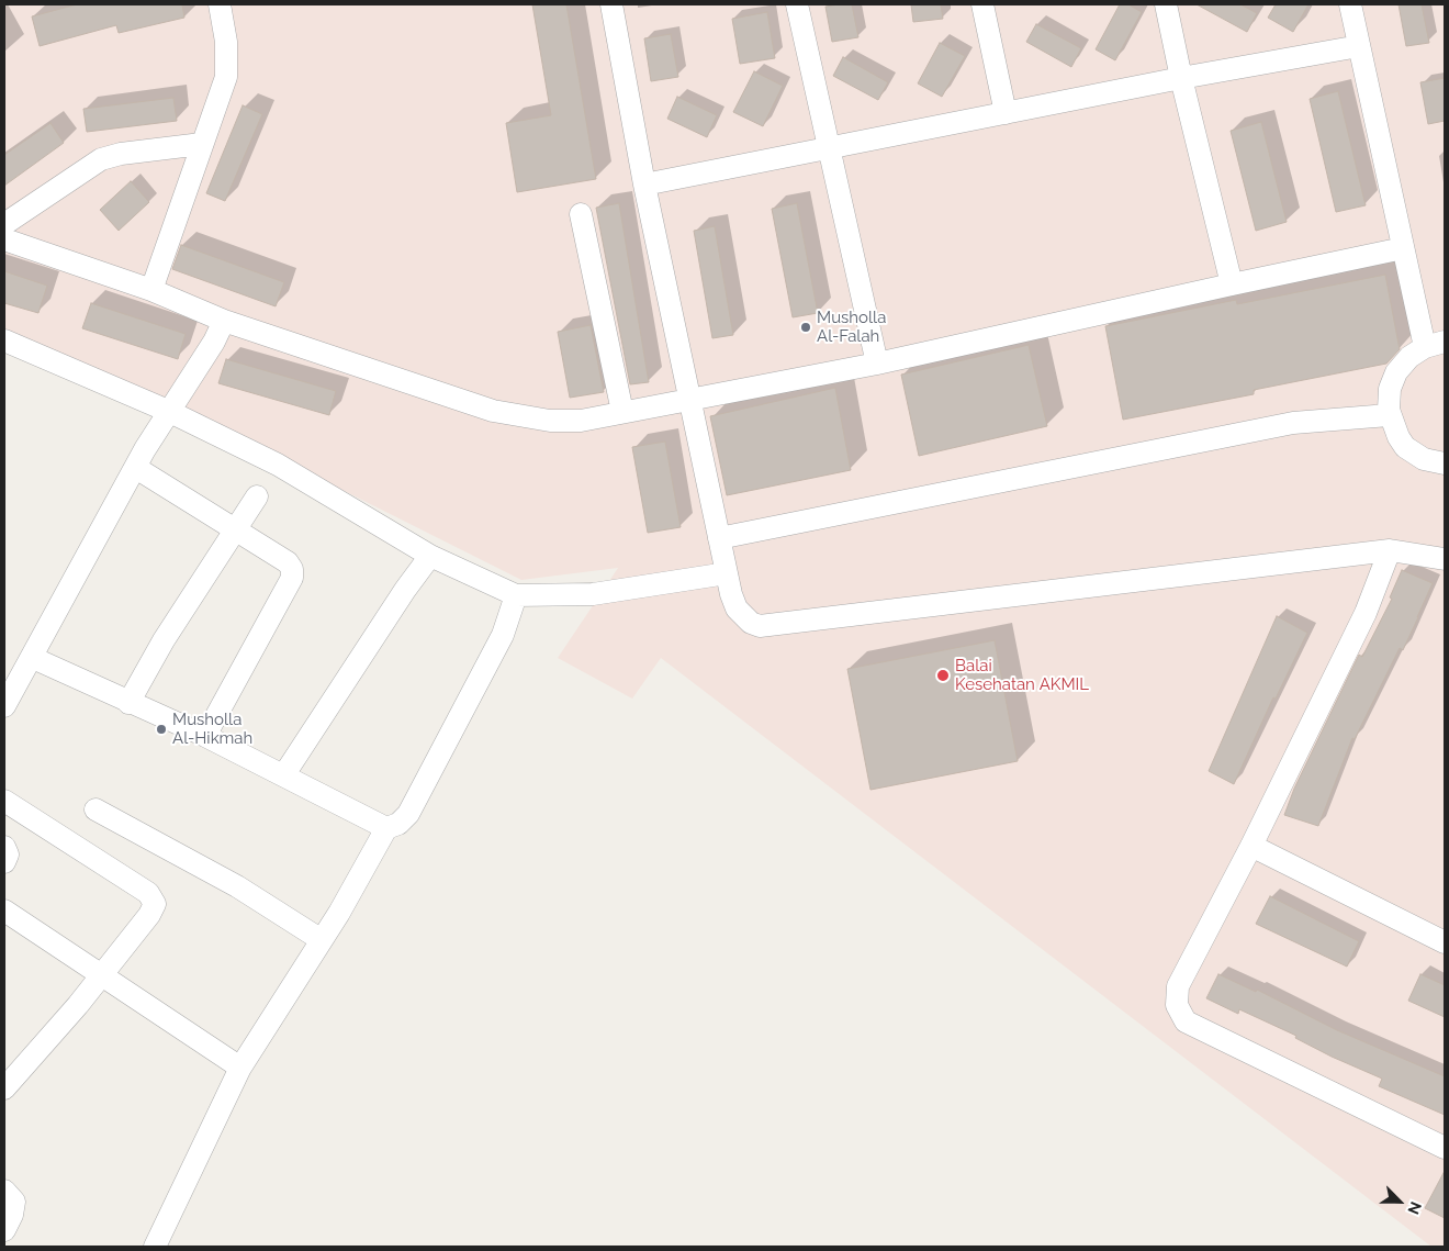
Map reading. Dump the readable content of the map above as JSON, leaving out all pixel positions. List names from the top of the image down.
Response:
{
  "places": ["Musholla Al-Falah", "Balai Kesehatan AKMIL", "Musholla Al-Hikmah"],
  "north": "bottom right"
}
